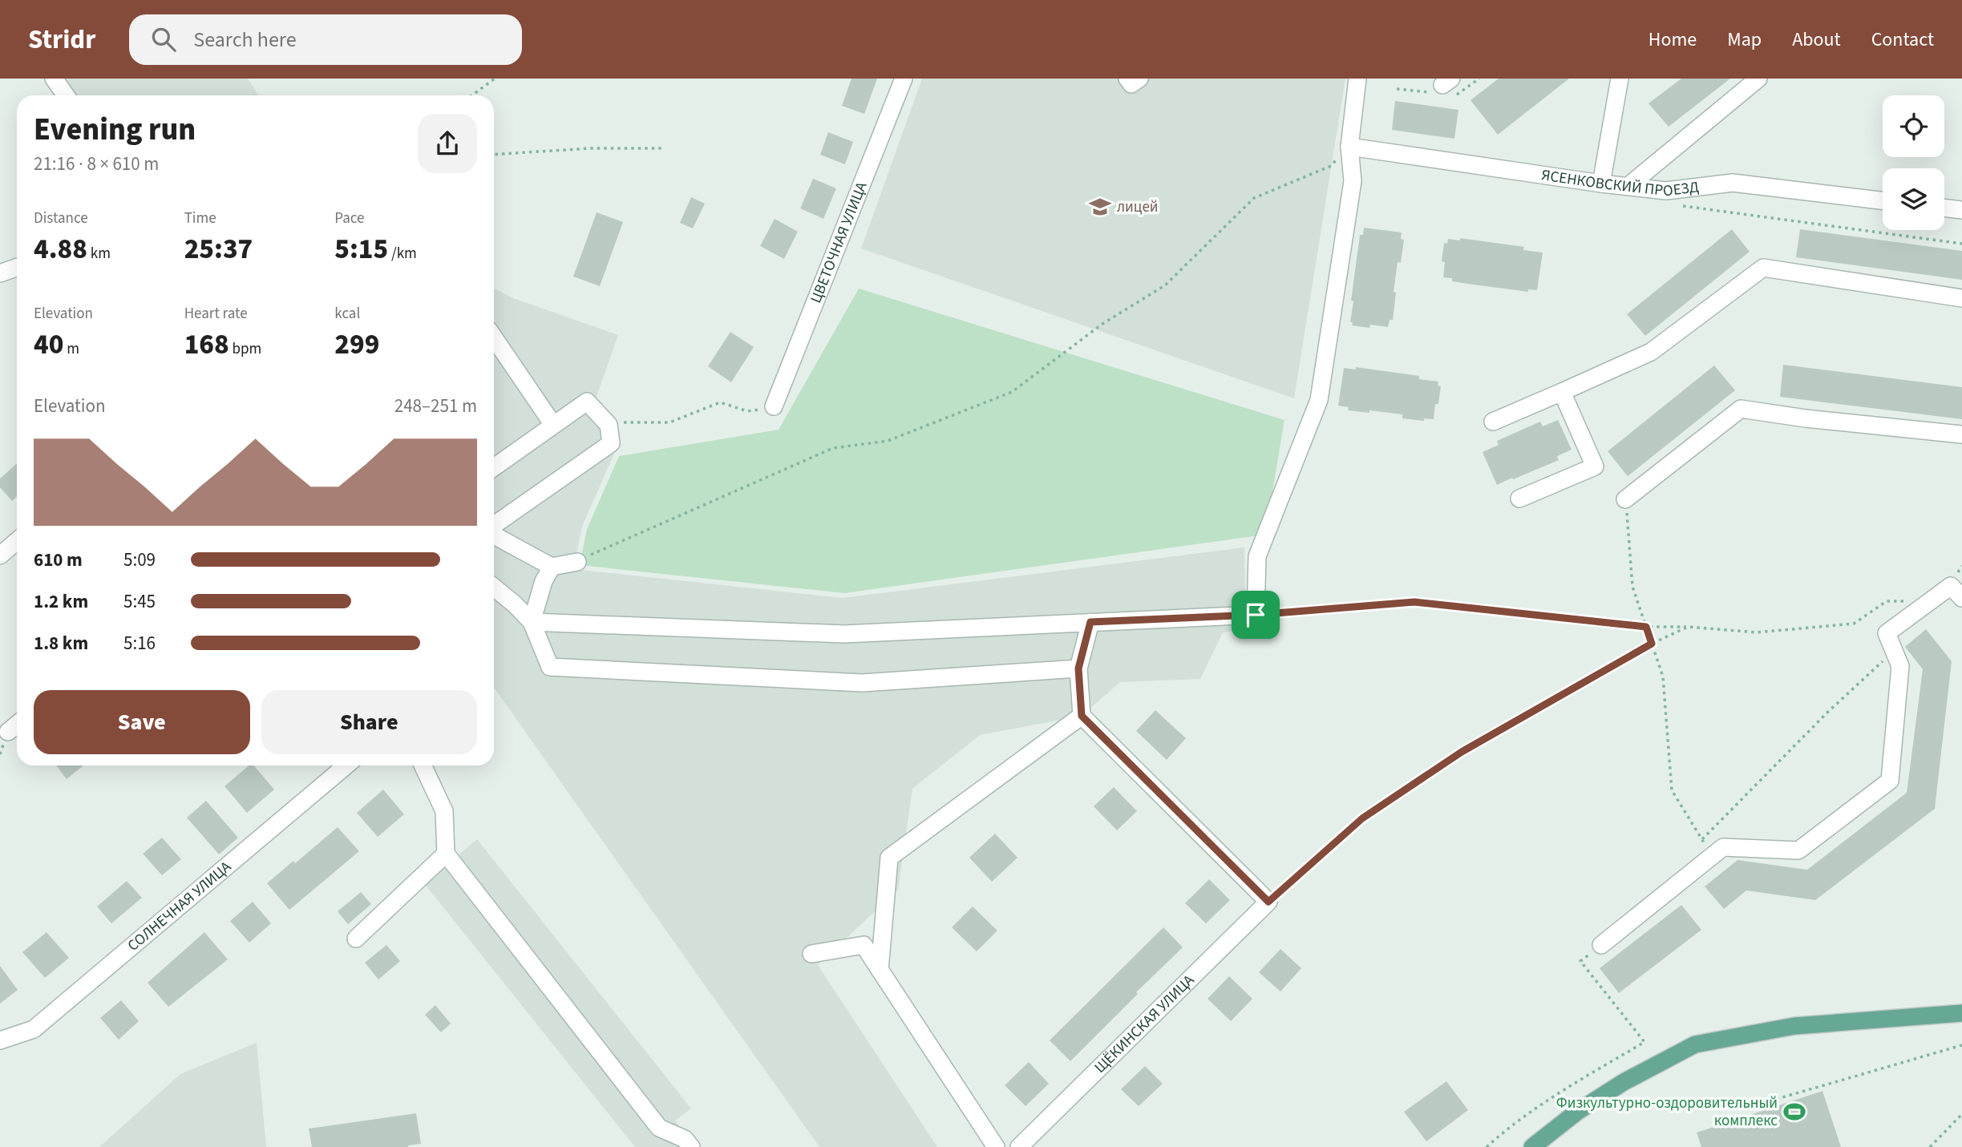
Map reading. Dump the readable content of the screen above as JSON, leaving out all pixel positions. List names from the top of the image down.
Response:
{
  "streets": {
    "street": [
      "ЯСЕНКОВСКИЙ ПРОЕЗД",
      "ЦВЕТОЧНАЯ УЛИЦА",
      "СОЛНЕЧНАЯ УЛИЦА",
      "ЩЁКИНСКАЯ УЛИЦА"
    ]
  },
  "places": {
    "school or university": ["лицей"],
    "sports": ["Физкультурно-оздоровительный комплекс"]
  },
  "page": {
    "header": "Stridr",
    "search": "Search here",
    "nav": [
      "Home",
      "Map",
      "About",
      "Contact"
    ],
    "heading": ["Evening run", "21:16 · 8 × 610 m"],
    "stats": [
      ["Distance", "4.88 km"],
      ["Time", "25:37"],
      ["Pace", "5:15 /km"],
      ["Elevation", "40 m"],
      ["Heart rate", "168 bpm"],
      ["kcal", "299"]
    ],
    "chart": ["Elevation", "248–251 m"],
    "list": [
      {
        "name": "610 m",
        "note": "5:09"
      },
      {
        "name": "1.2 km",
        "note": "5:45"
      },
      {
        "name": "1.8 km",
        "note": "5:16"
      }
    ],
    "buttons": ["Save", "Share"]
  }
}
